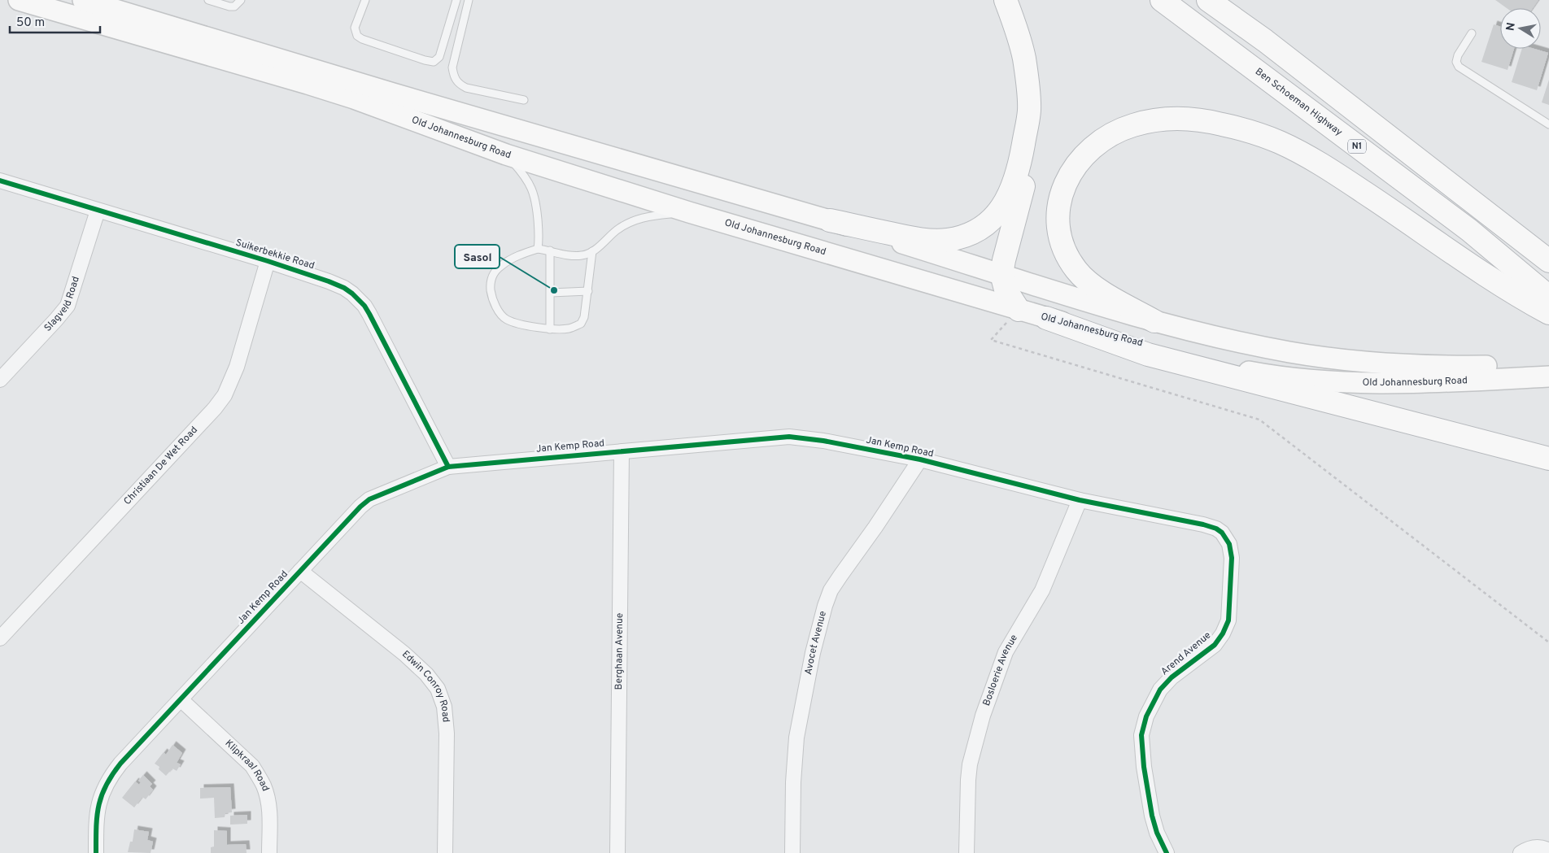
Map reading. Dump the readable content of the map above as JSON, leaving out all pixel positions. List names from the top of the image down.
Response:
{
  "streets": {
    "highway": ["Ben Schoeman Highway", "N1"],
    "main road": ["Old Johannesburg Road"],
    "street": [
      "Suikerbekkie Road",
      "Slagveld Road",
      "Jan Kemp Road",
      "Christiaan De Wet Road",
      "Avocet Avenue",
      "Berghaan Avenue",
      "Arend Avenue",
      "Bosloerie Avenue",
      "Edwin Conroy Road",
      "Klipkraal Road"
    ]
  },
  "crossings": [
    ["Suikerbekkie Road", "Slagveld Road"],
    ["Suikerbekkie Road", "Jan Kemp Road"],
    ["Suikerbekkie Road", "Christiaan De Wet Road"],
    ["Jan Kemp Road", "Avocet Avenue"],
    ["Jan Kemp Road", "Berghaan Avenue"],
    ["Jan Kemp Road", "Arend Avenue"],
    ["Jan Kemp Road", "Bosloerie Avenue"],
    ["Jan Kemp Road", "Edwin Conroy Road"],
    ["Jan Kemp Road", "Klipkraal Road"]
  ],
  "places": ["Sasol"],
  "scale_bar": "50 m",
  "north": "left"
}
